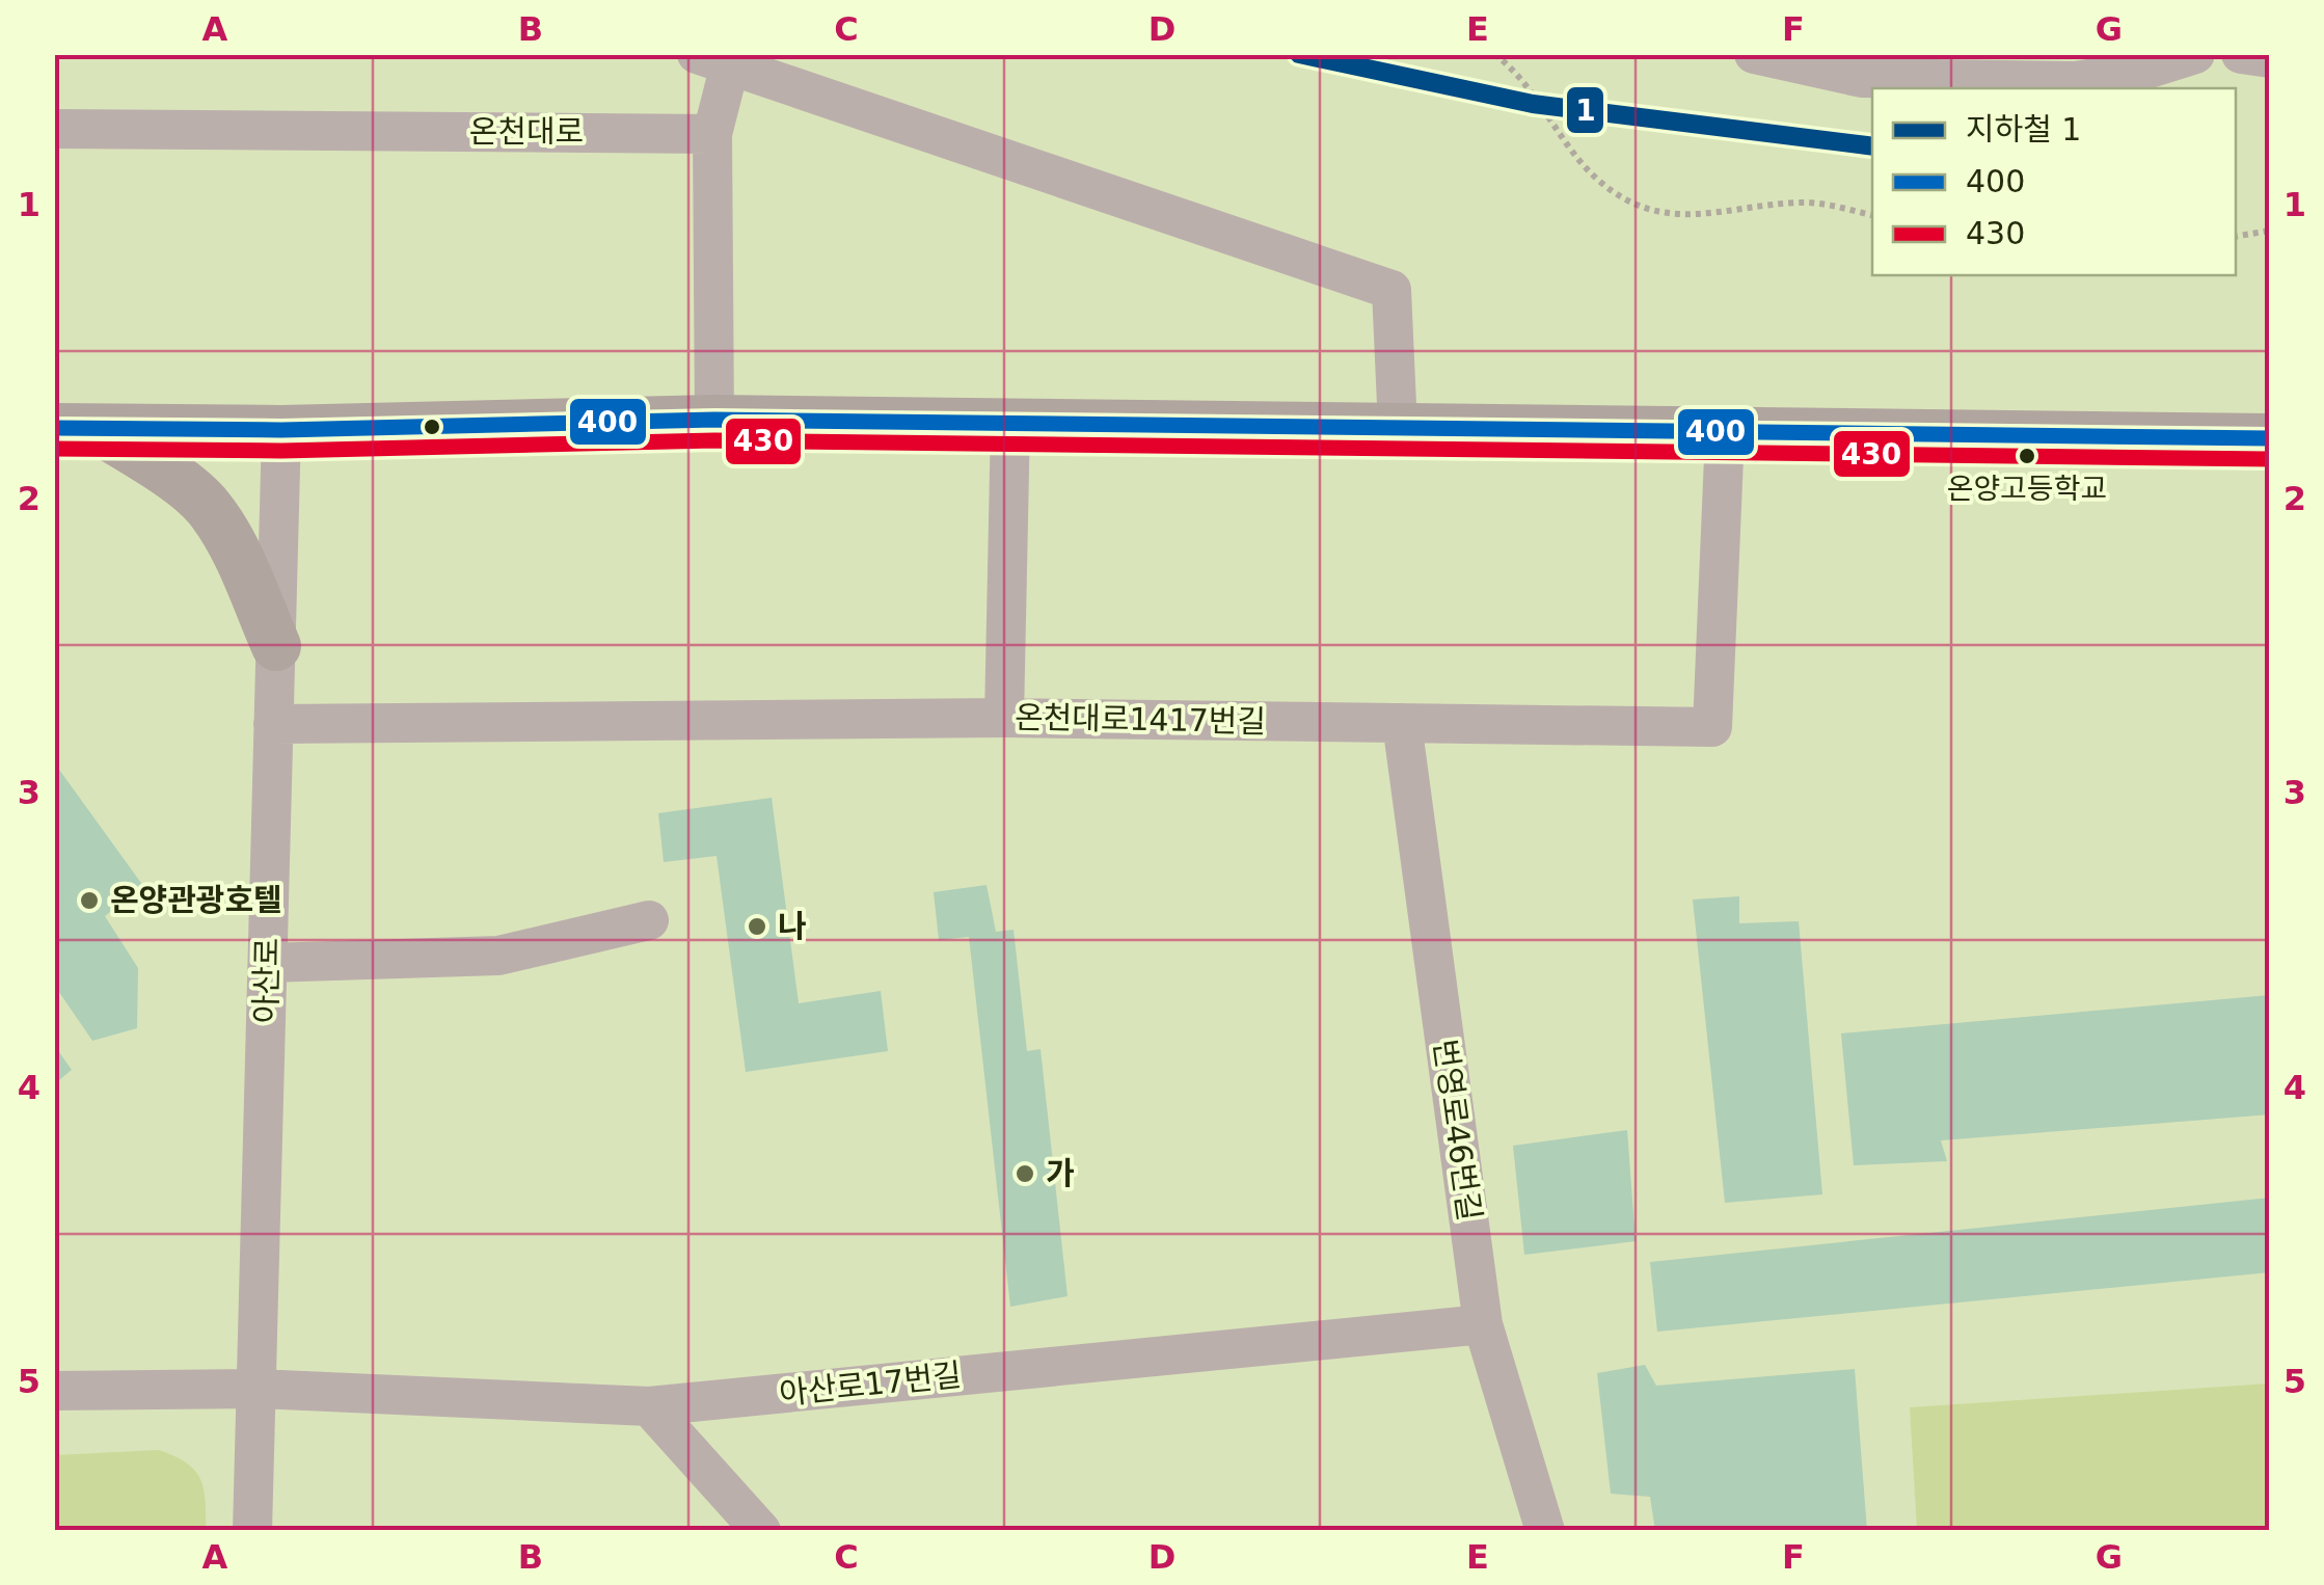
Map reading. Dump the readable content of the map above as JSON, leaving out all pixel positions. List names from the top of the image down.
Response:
{
  "streets": {
    "street": [
      "온천대로",
      "온천대로1417번길",
      "아산로",
      "번영로46번길",
      "아산로17번길"
    ]
  },
  "crossings": [
    ["온천대로1417번길", "아산로"],
    ["온천대로1417번길", "번영로46번길"],
    ["아산로", "아산로17번길"],
    ["번영로46번길", "아산로17번길"]
  ],
  "places": [
    "온양고등학교",
    "온양관광호텔",
    "나",
    "가"
  ],
  "lines": ["metro line 1", "transit line 400", "transit line 430"],
  "legend": ["지하철 1", "400", "430"],
  "grid": {
    "columns": [
      "A",
      "B",
      "C",
      "D",
      "E",
      "F",
      "G"
    ],
    "rows": [
      "1",
      "2",
      "3",
      "4",
      "5"
    ]
  }
}
